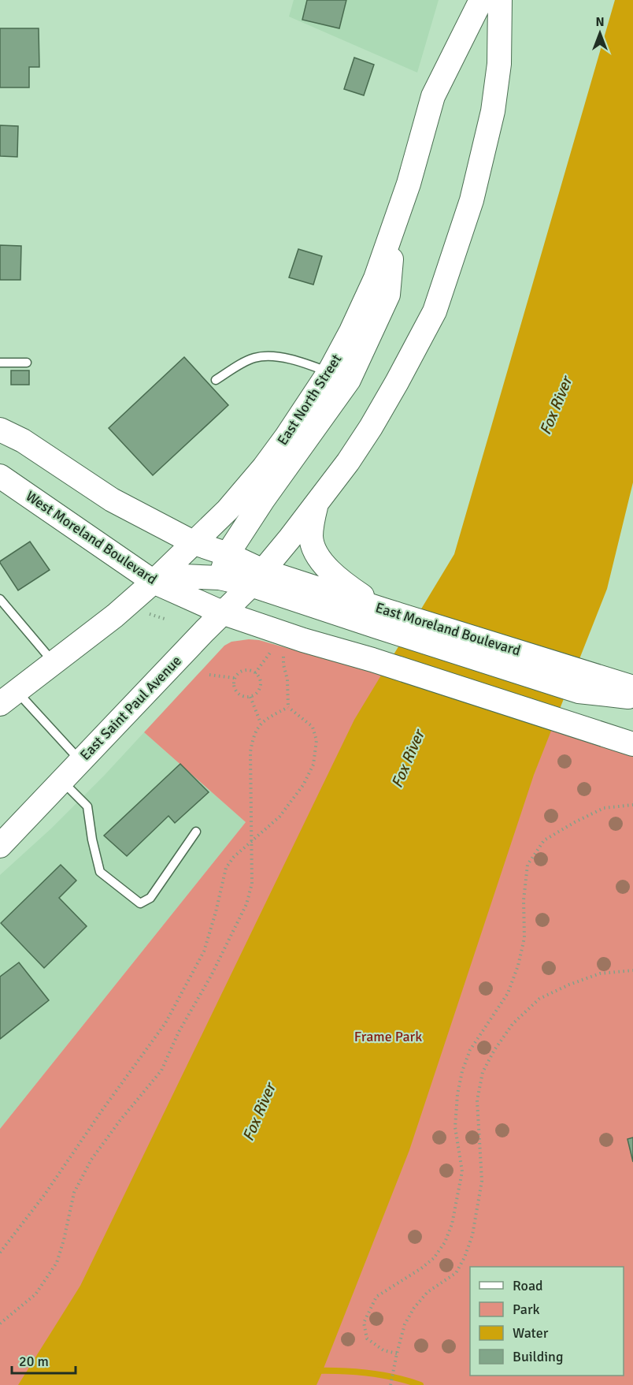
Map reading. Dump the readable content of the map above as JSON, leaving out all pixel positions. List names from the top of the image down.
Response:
{
  "streets": {
    "main road": [
      "East North Street",
      "West Moreland Boulevard",
      "East Moreland Boulevard",
      "East Saint Paul Avenue"
    ]
  },
  "crossings": [
    ["East North Street", "West Moreland Boulevard"],
    ["West Moreland Boulevard", "East Saint Paul Avenue"],
    ["East Moreland Boulevard", "East Saint Paul Avenue"]
  ],
  "water": ["Fox River"],
  "parks": ["Frame Park"],
  "legend": [
    "Road",
    "Park",
    "Water",
    "Building"
  ],
  "scale_bar": "20 m",
  "north": "top"
}
